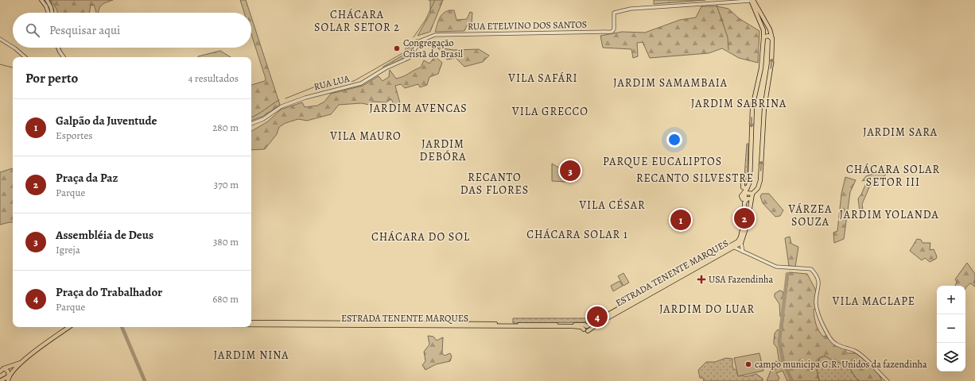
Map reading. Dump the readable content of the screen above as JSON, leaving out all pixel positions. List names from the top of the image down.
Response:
{
  "streets": {
    "main road": ["ESTRADA TENENTE MARQUES"],
    "street": ["RUA ETELVINO DOS SANTOS", "RUA LUA"]
  },
  "crossings": [
    ["RUA ETELVINO DOS SANTOS", "RUA LUA"],
    ["RUA ETELVINO DOS SANTOS", "ESTRADA TENENTE MARQUES"]
  ],
  "districts": [
    "CHÁCARA SOLAR SETOR 2",
    "VILA SAFÁRI",
    "JARDIM SAMAMBAIA",
    "JARDIM SABRINA",
    "JARDIM AVENCAS",
    "VILA GRECCO",
    "JARDIM SARA",
    "VILA MAURO",
    "JARDIM DEBÓRA",
    "PARQUE EUCALIPTOS",
    "CHÁCARA SOLAR SETOR III",
    "RECANTO DAS FLORES",
    "RECANTO SILVESTRE",
    "VILA CÉSAR",
    "VÁRZEA SOUZA",
    "JARDIM YOLANDA",
    "CHÁCARA SOLAR 1",
    "CHÁCARA DO SOL",
    "VILA MACLAPE",
    "JARDIM DO LUAR",
    "JARDIM NINA"
  ],
  "places": {
    "other": ["Congregação Cristã do Brasil", "campo municipa G.R. Unidos da fazendinha"],
    "health": ["USA Fazendinha"]
  },
  "page": {
    "search": "Pesquisar aqui",
    "heading": ["Por perto", "4 resultados"],
    "list": [
      {
        "mark": "1",
        "name": "Galpão da Juventude",
        "note": "Esportes",
        "value": "280 m"
      },
      {
        "mark": "2",
        "name": "Praça da Paz",
        "note": "Parque",
        "value": "370 m"
      },
      {
        "mark": "3",
        "name": "Assembléia de Deus",
        "note": "Igreja",
        "value": "380 m"
      },
      {
        "mark": "4",
        "name": "Praça do Trabalhador",
        "note": "Parque",
        "value": "680 m"
      }
    ],
    "pins": [
      "3",
      "2",
      "1",
      "4"
    ],
    "map_buttons": ["+", "−"]
  }
}
